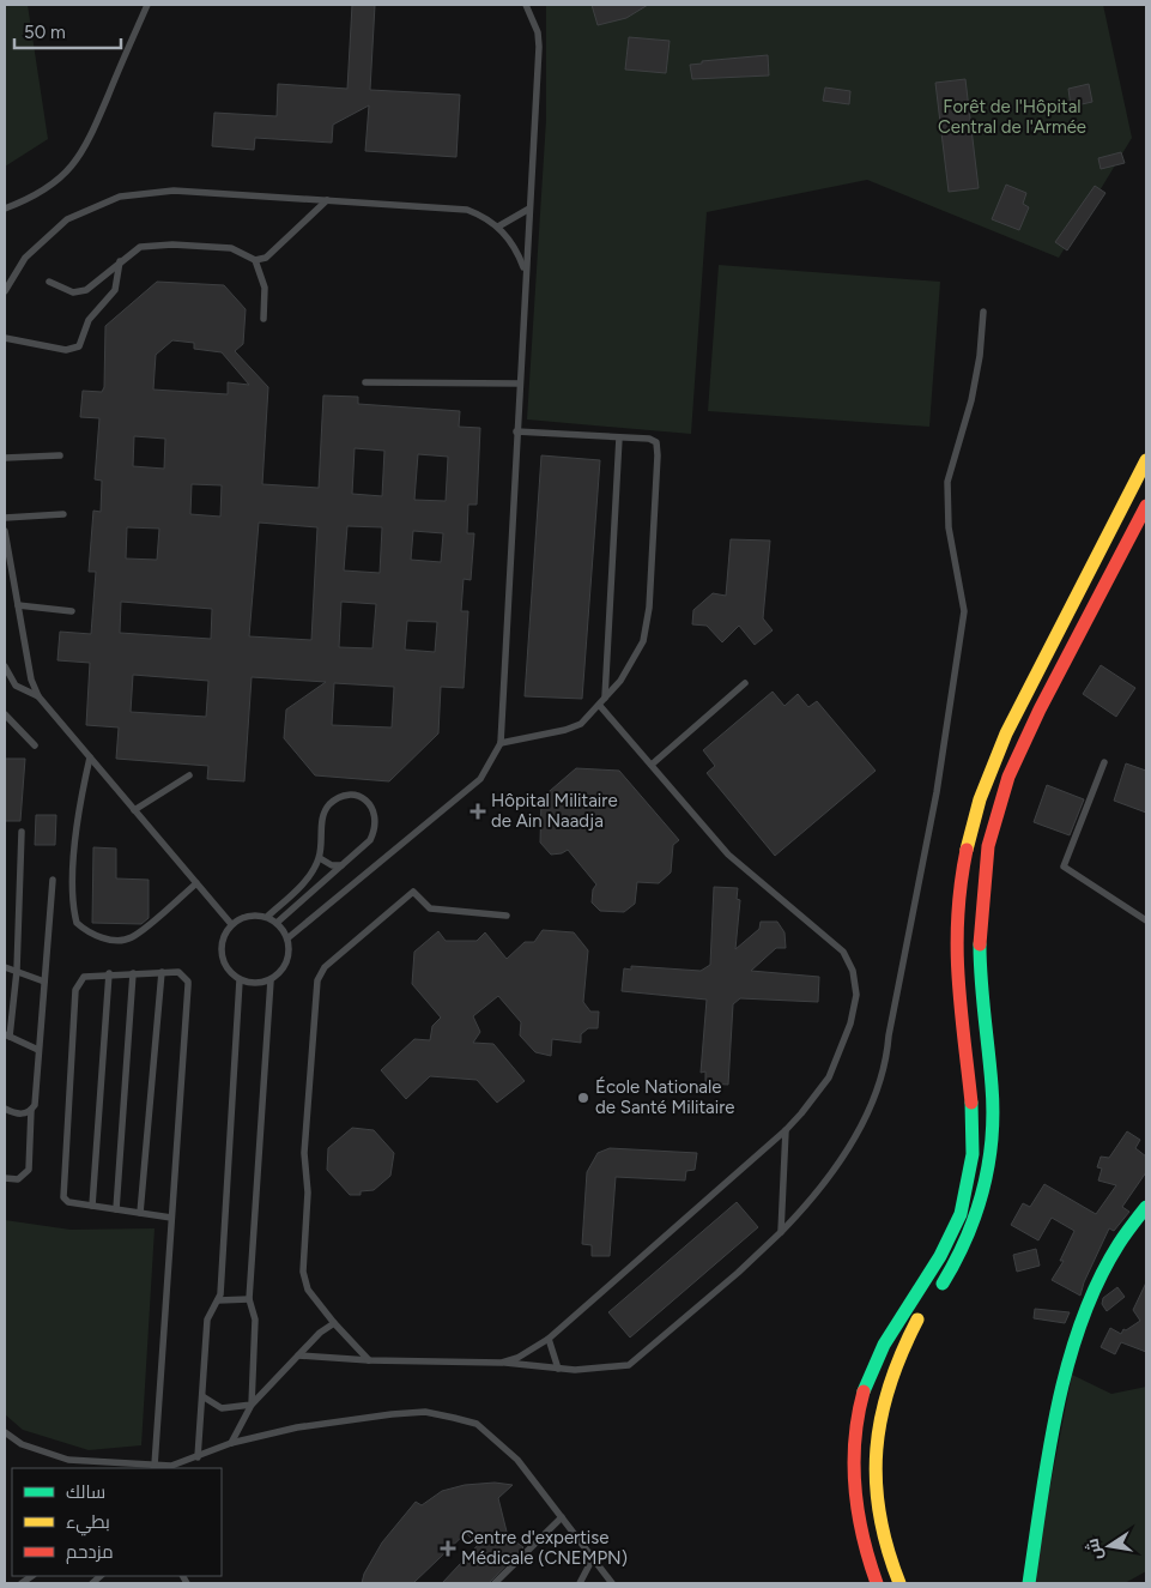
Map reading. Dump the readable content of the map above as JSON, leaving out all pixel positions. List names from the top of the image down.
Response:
{
  "parks": ["Forêt de l'Hôpital Central de l'Armée"],
  "places": {
    "health": ["Hôpital Militaire de Ain Naadja", "Centre d'expertise Médicale (CNEMPN)"],
    "other": ["École Nationale de Santé Militaire"]
  },
  "legend": ["سالك", "بطيء", "مزدحم"],
  "scale_bar": "50 m",
  "north": "left"
}
